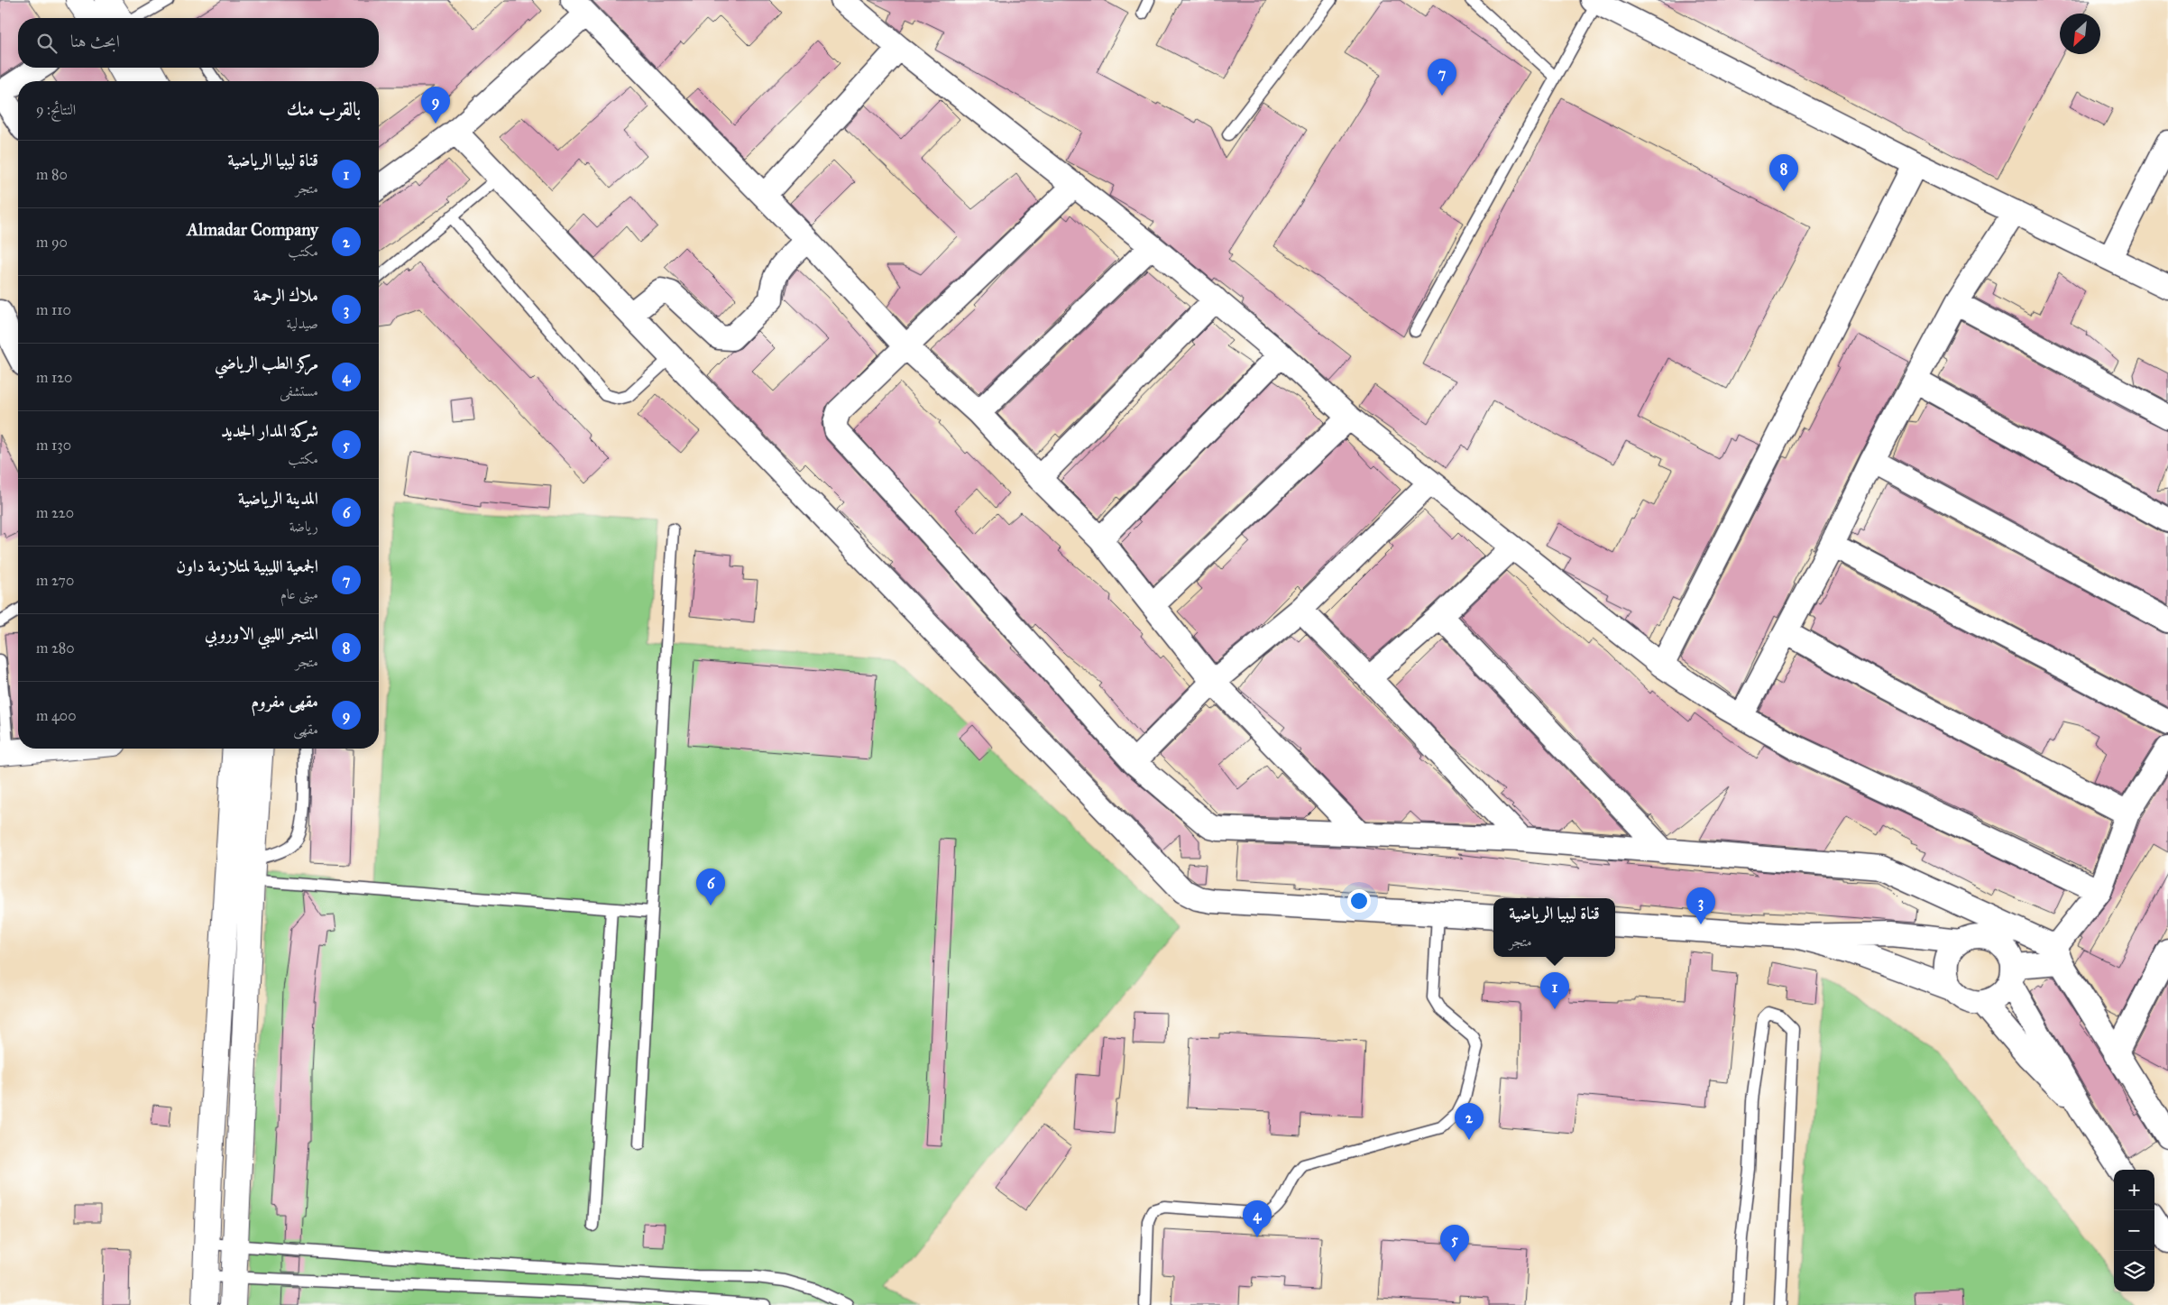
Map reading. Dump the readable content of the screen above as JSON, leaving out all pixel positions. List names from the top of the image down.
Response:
{
  "north": "bottom left",
  "page": {
    "search": "ابحث هنا",
    "pins": [
      "7",
      "9",
      "8",
      "6",
      "3",
      "1",
      "2",
      "4",
      "5"
    ],
    "heading": ["بالقرب منك", "النتائج: 9"],
    "list": [
      {
        "mark": "1",
        "name": "قناة ليبيا الرياضية",
        "note": "متجر",
        "value": "80 m"
      },
      {
        "mark": "2",
        "name": "Almadar Company",
        "note": "مكتب",
        "value": "90 m"
      },
      {
        "mark": "3",
        "name": "ملاك الرحمة",
        "note": "صيدلية",
        "value": "110 m"
      },
      {
        "mark": "4",
        "name": "مركز الطب الرياضي",
        "note": "مستشفى",
        "value": "120 m"
      },
      {
        "mark": "5",
        "name": "شركة المدار الجديد",
        "note": "مكتب",
        "value": "130 m"
      },
      {
        "mark": "6",
        "name": "المدينة الرياضية",
        "note": "رياضة",
        "value": "220 m"
      },
      {
        "mark": "7",
        "name": "الجمعية الليبية لمتلازمة داون",
        "note": "مبنى عام",
        "value": "270 m"
      },
      {
        "mark": "8",
        "name": "المتجر الليبي الاوروبي",
        "note": "متجر",
        "value": "280 m"
      },
      {
        "mark": "9",
        "name": "مقهى مفروم",
        "note": "مقهى",
        "value": "400 m"
      }
    ],
    "popup": ["قناة ليبيا الرياضية", "متجر"],
    "map_buttons": ["+", "−"]
  }
}
